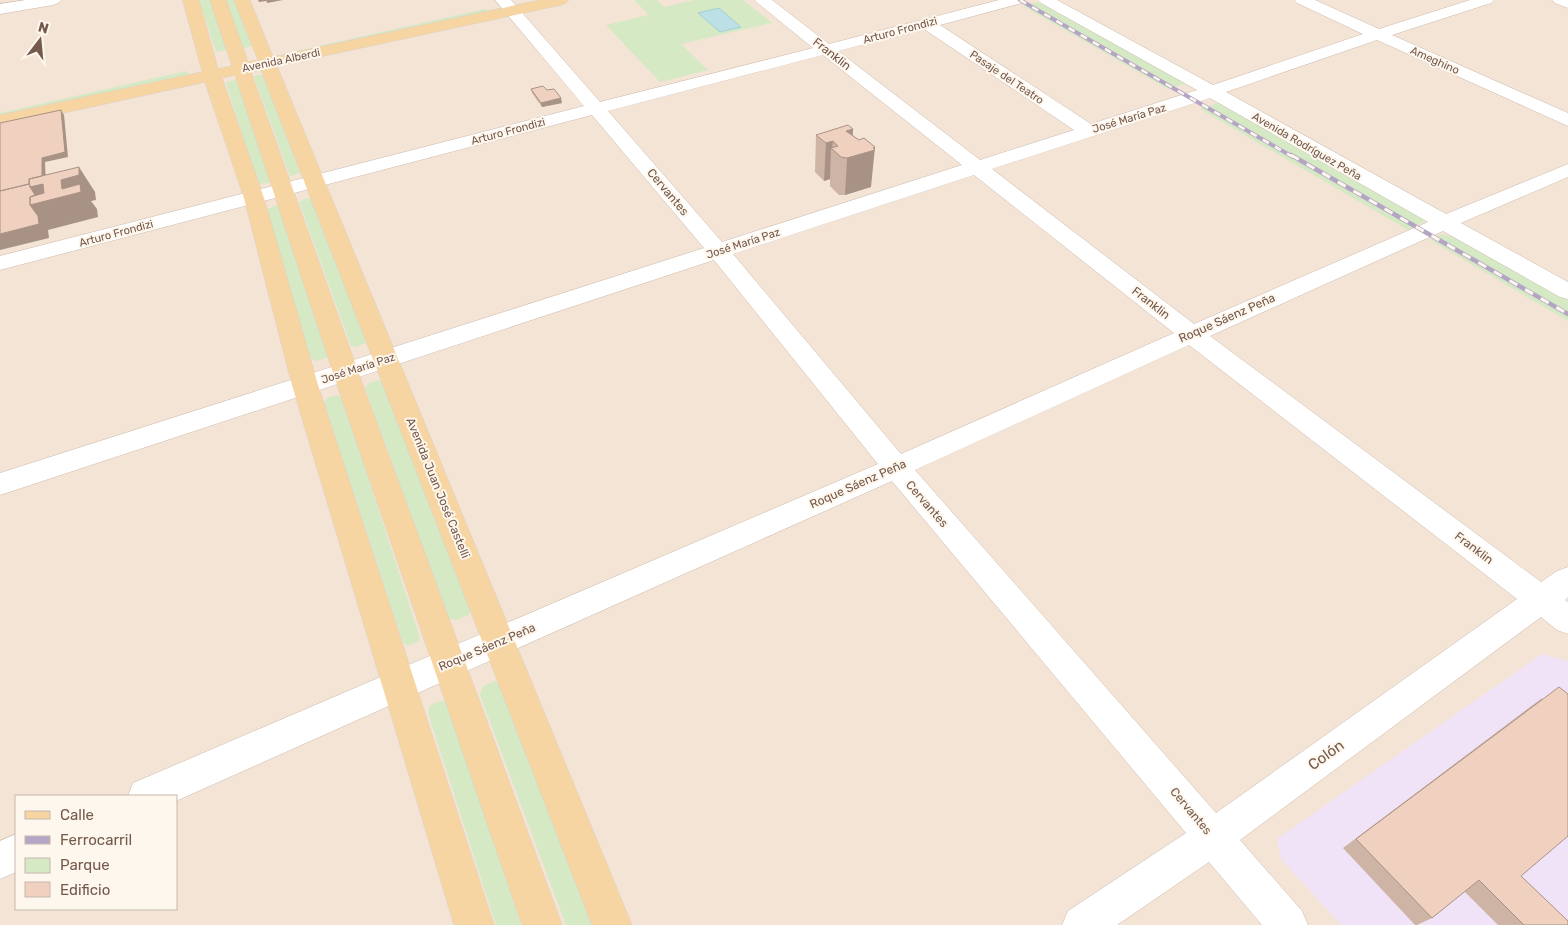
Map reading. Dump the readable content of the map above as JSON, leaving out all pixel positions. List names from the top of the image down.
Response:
{
  "streets": {
    "main road": ["Avenida Alberdi", "Avenida Juan José Castelli"],
    "street": [
      "Arturo Frondizi",
      "Franklin",
      "Ameghino",
      "Pasaje del Teatro",
      "José María Paz",
      "Avenida Rodríguez Peña",
      "Cervantes",
      "Roque Sáenz Peña",
      "Colón"
    ]
  },
  "crossings": [
    ["Arturo Frondizi", "Franklin"],
    ["Arturo Frondizi", "Pasaje del Teatro"],
    ["Arturo Frondizi", "Cervantes"],
    ["Arturo Frondizi", "Avenida Juan José Castelli"],
    ["Franklin", "José María Paz"],
    ["Franklin", "Roque Sáenz Peña"],
    ["Franklin", "Colón"],
    ["Avenida Alberdi", "Cervantes"],
    ["Avenida Alberdi", "Avenida Juan José Castelli"],
    ["Ameghino", "José María Paz"],
    ["Pasaje del Teatro", "José María Paz"],
    ["José María Paz", "Avenida Rodríguez Peña"],
    ["José María Paz", "Cervantes"],
    ["José María Paz", "Avenida Juan José Castelli"],
    ["Avenida Rodríguez Peña", "Roque Sáenz Peña"],
    ["Cervantes", "Roque Sáenz Peña"],
    ["Cervantes", "Colón"],
    ["Roque Sáenz Peña", "Avenida Juan José Castelli"]
  ],
  "legend": [
    "Calle",
    "Ferrocarril",
    "Parque",
    "Edificio"
  ],
  "north": "top"
}
